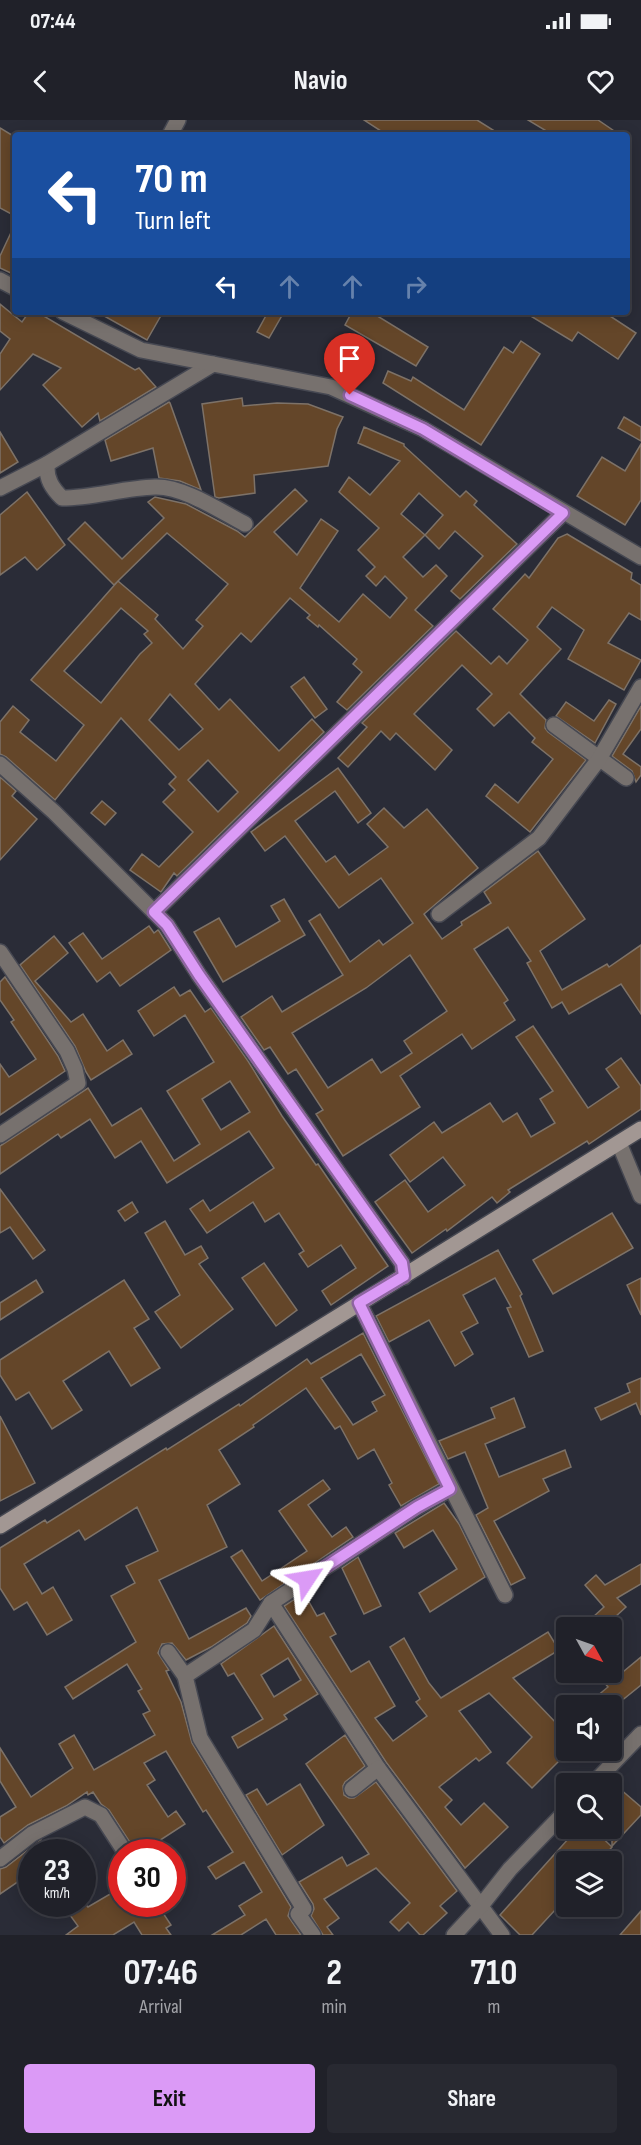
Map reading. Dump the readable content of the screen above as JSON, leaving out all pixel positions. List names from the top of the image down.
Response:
{
  "north": "bottom right",
  "page": {
    "status": "07:44",
    "header": "Navio",
    "turn": ["70 m", "Turn left"],
    "speed": "23 km/h",
    "limit": "30",
    "eta": [
      "07:46",
      "Arrival",
      "2",
      "min",
      "710",
      "m"
    ],
    "buttons": ["Exit", "Share"]
  }
}
